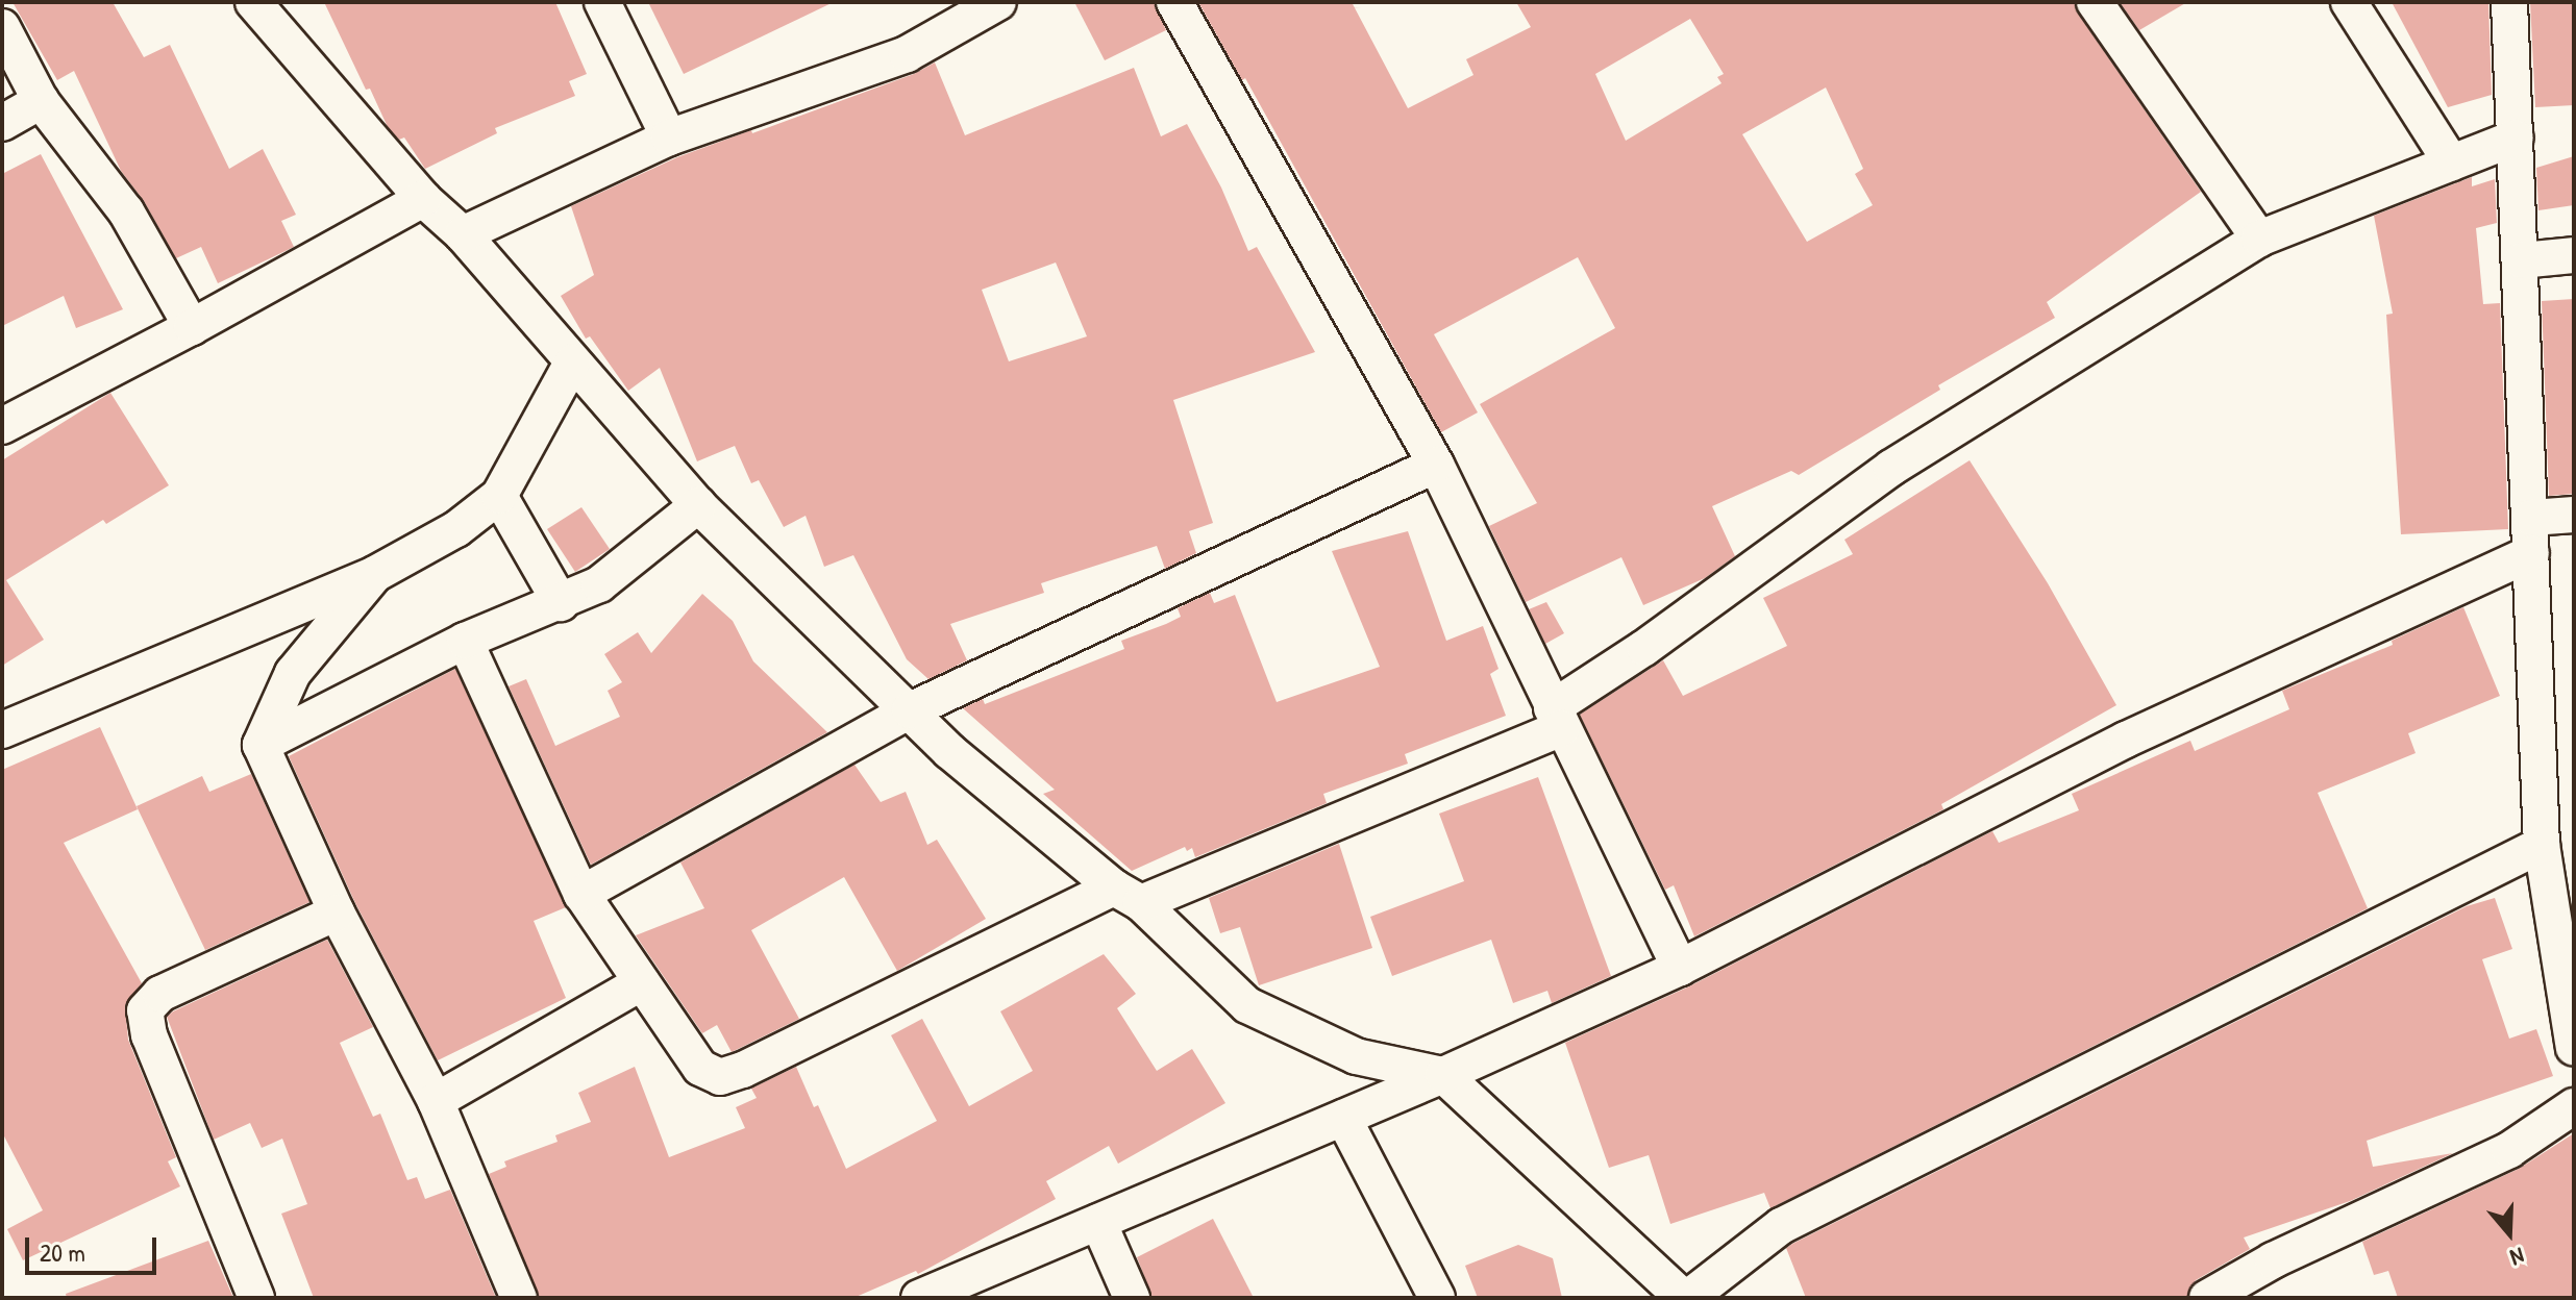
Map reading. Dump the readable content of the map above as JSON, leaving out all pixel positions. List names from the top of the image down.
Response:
{
  "scale_bar": "20 m",
  "north": "bottom"
}
